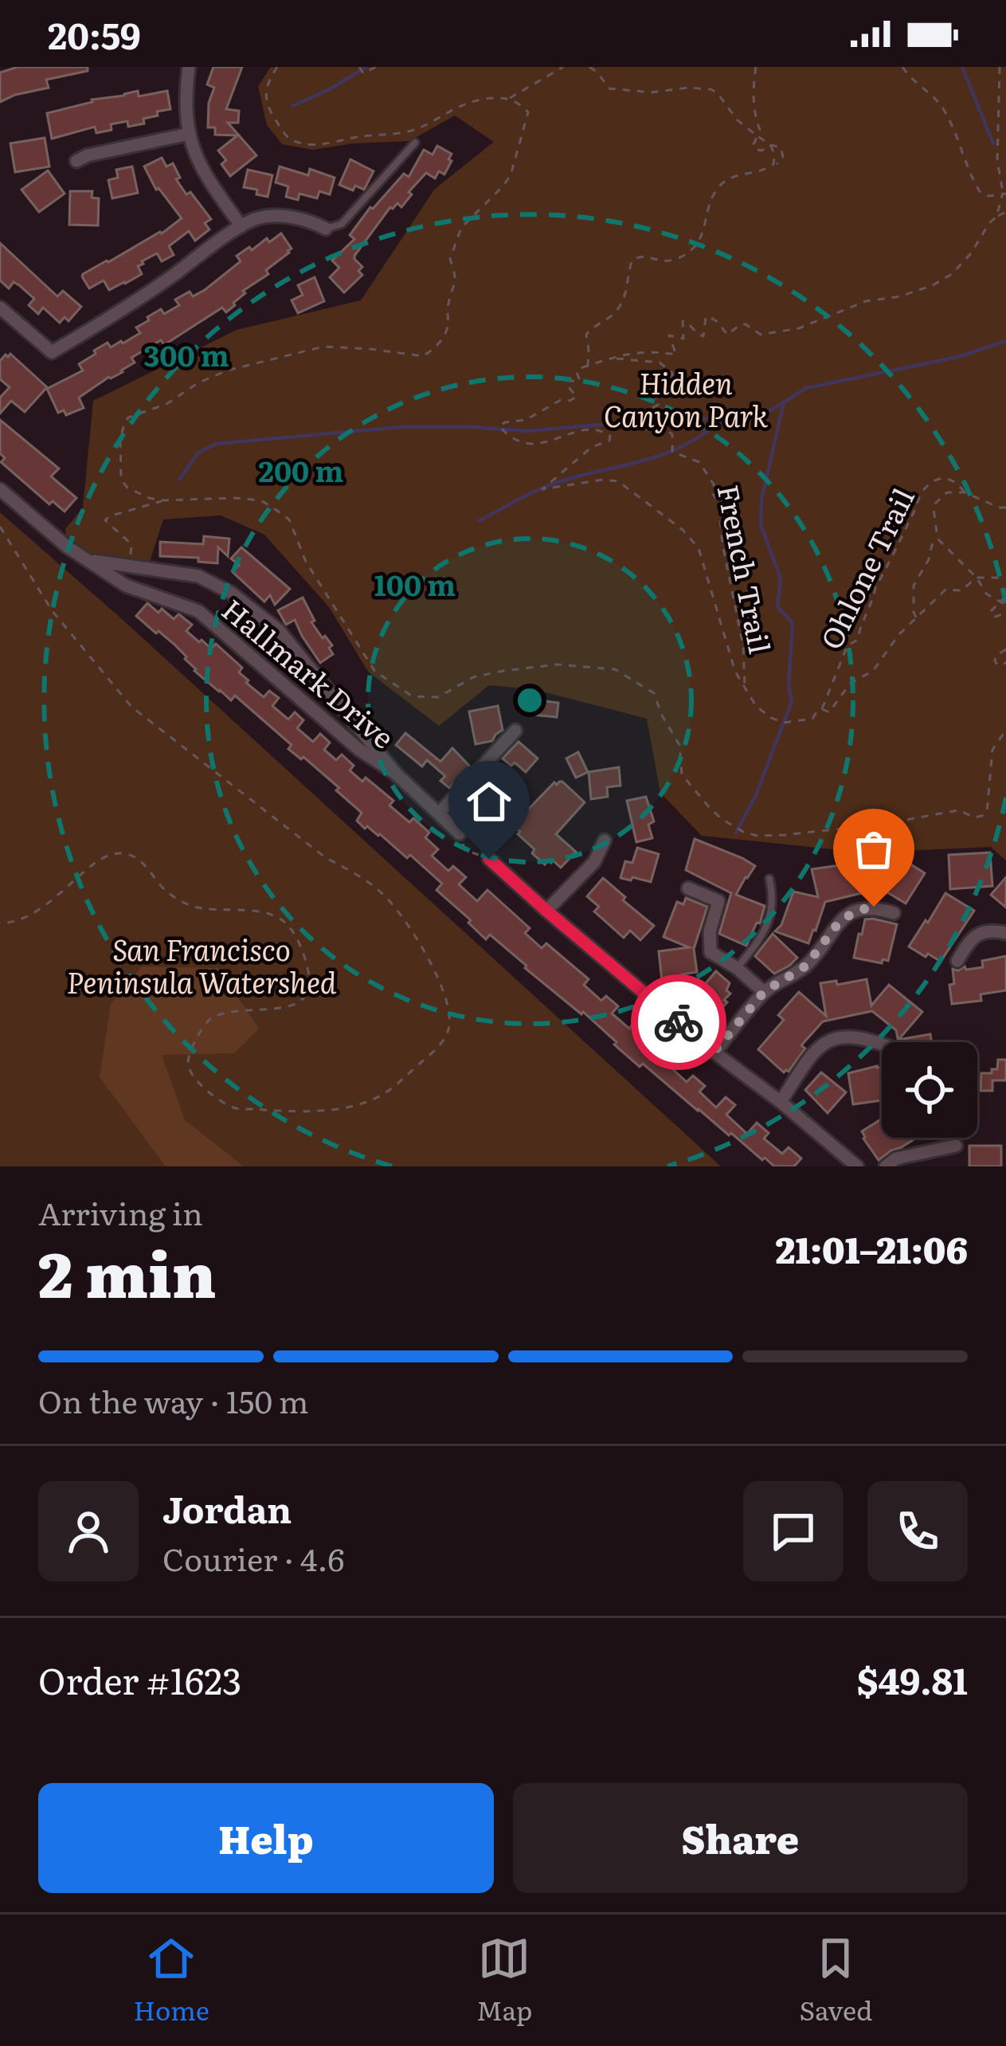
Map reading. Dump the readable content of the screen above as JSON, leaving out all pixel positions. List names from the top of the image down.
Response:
{
  "streets": {
    "street": ["Hallmark Drive"],
    "path": ["Ohlone Trail", "French Trail"]
  },
  "crossings": [
    ["Ohlone Trail", "French Trail"]
  ],
  "parks": ["Hidden Canyon Park", "San Francisco Peninsula Watershed"],
  "page": {
    "status": "20:59",
    "heading": ["2 min", "Arriving in", "21:01–21:06"],
    "panel": [
      "Jordan",
      "Courier · 4.6",
      "Order #1623",
      "$49.81"
    ],
    "bar": "On the way · 150 m",
    "buttons": ["Help", "Share"],
    "tabs": ["Home", "Map", "Saved"]
  },
  "rings": ["300 m", "200 m", "100 m"]
}
